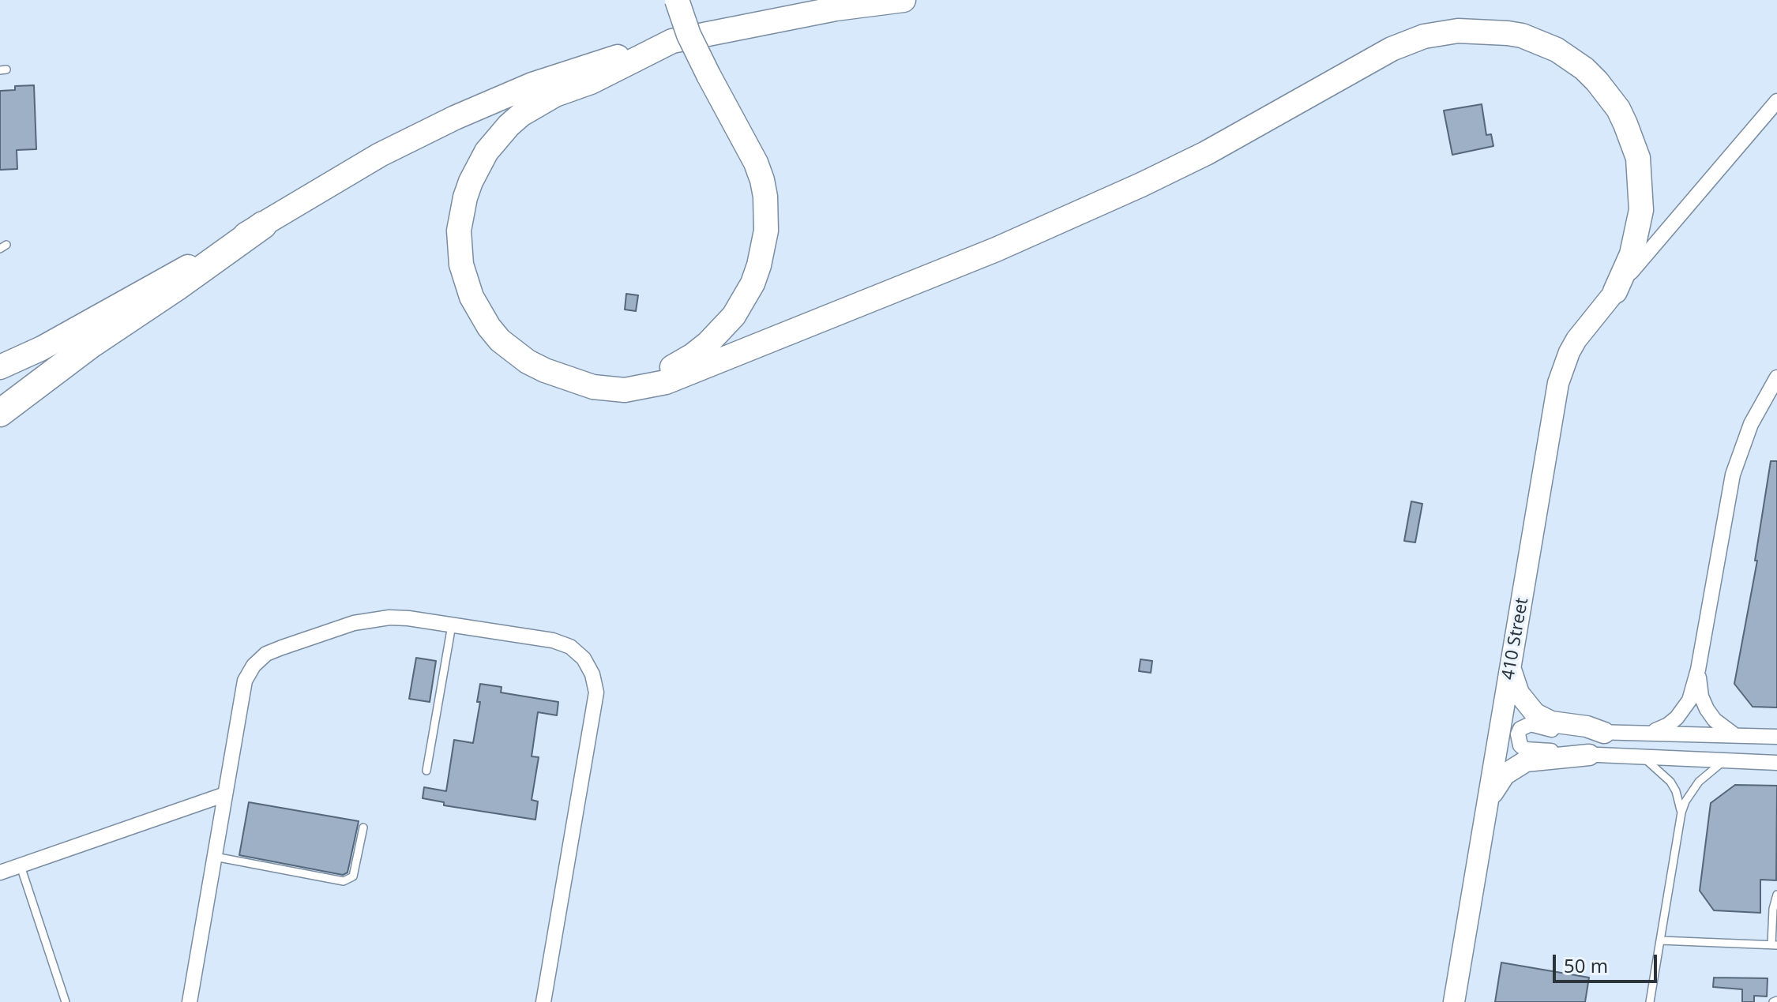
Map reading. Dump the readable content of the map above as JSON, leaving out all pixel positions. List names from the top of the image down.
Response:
{
  "streets": {
    "street": ["410 Street"]
  },
  "scale_bar": "50 m"
}
